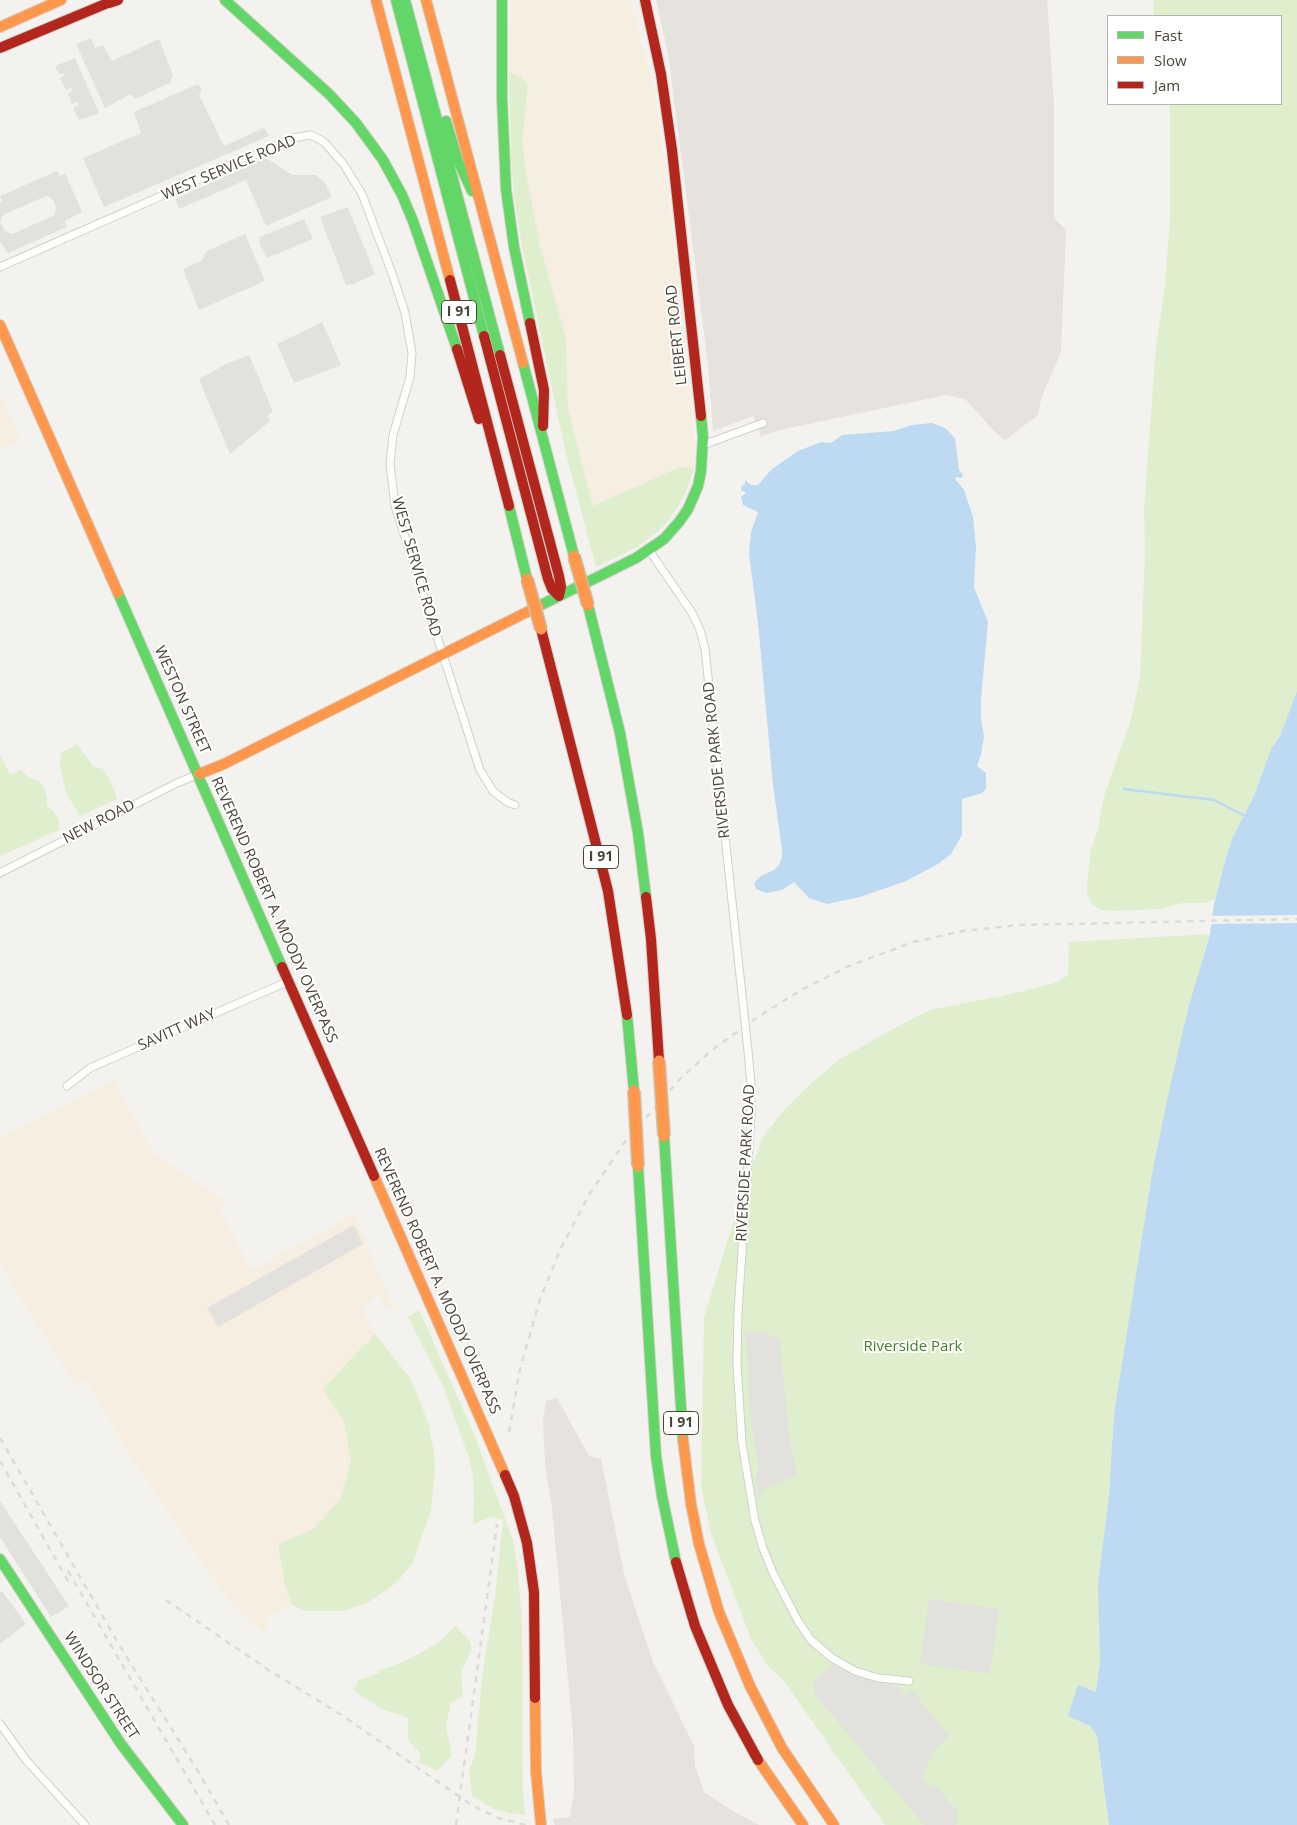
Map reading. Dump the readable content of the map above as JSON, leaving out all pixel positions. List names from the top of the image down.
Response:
{
  "streets": {
    "main road": [
      "I 91",
      "LEIBERT ROAD",
      "WESTON STREET",
      "REVEREND ROBERT A. MOODY OVERPASS",
      "WINDSOR STREET"
    ],
    "street": [
      "WEST SERVICE ROAD",
      "RIVERSIDE PARK ROAD",
      "NEW ROAD",
      "SAVITT WAY"
    ]
  },
  "crossings": [
    ["WEST SERVICE ROAD", "WESTON STREET"],
    ["LEIBERT ROAD", "WESTON STREET"],
    ["LEIBERT ROAD", "RIVERSIDE PARK ROAD"],
    ["WESTON STREET", "NEW ROAD"],
    ["WESTON STREET", "REVEREND ROBERT A. MOODY OVERPASS"],
    ["NEW ROAD", "REVEREND ROBERT A. MOODY OVERPASS"],
    ["REVEREND ROBERT A. MOODY OVERPASS", "SAVITT WAY"]
  ],
  "parks": ["Riverside Park"],
  "legend": ["Fast", "Slow", "Jam"]
}
